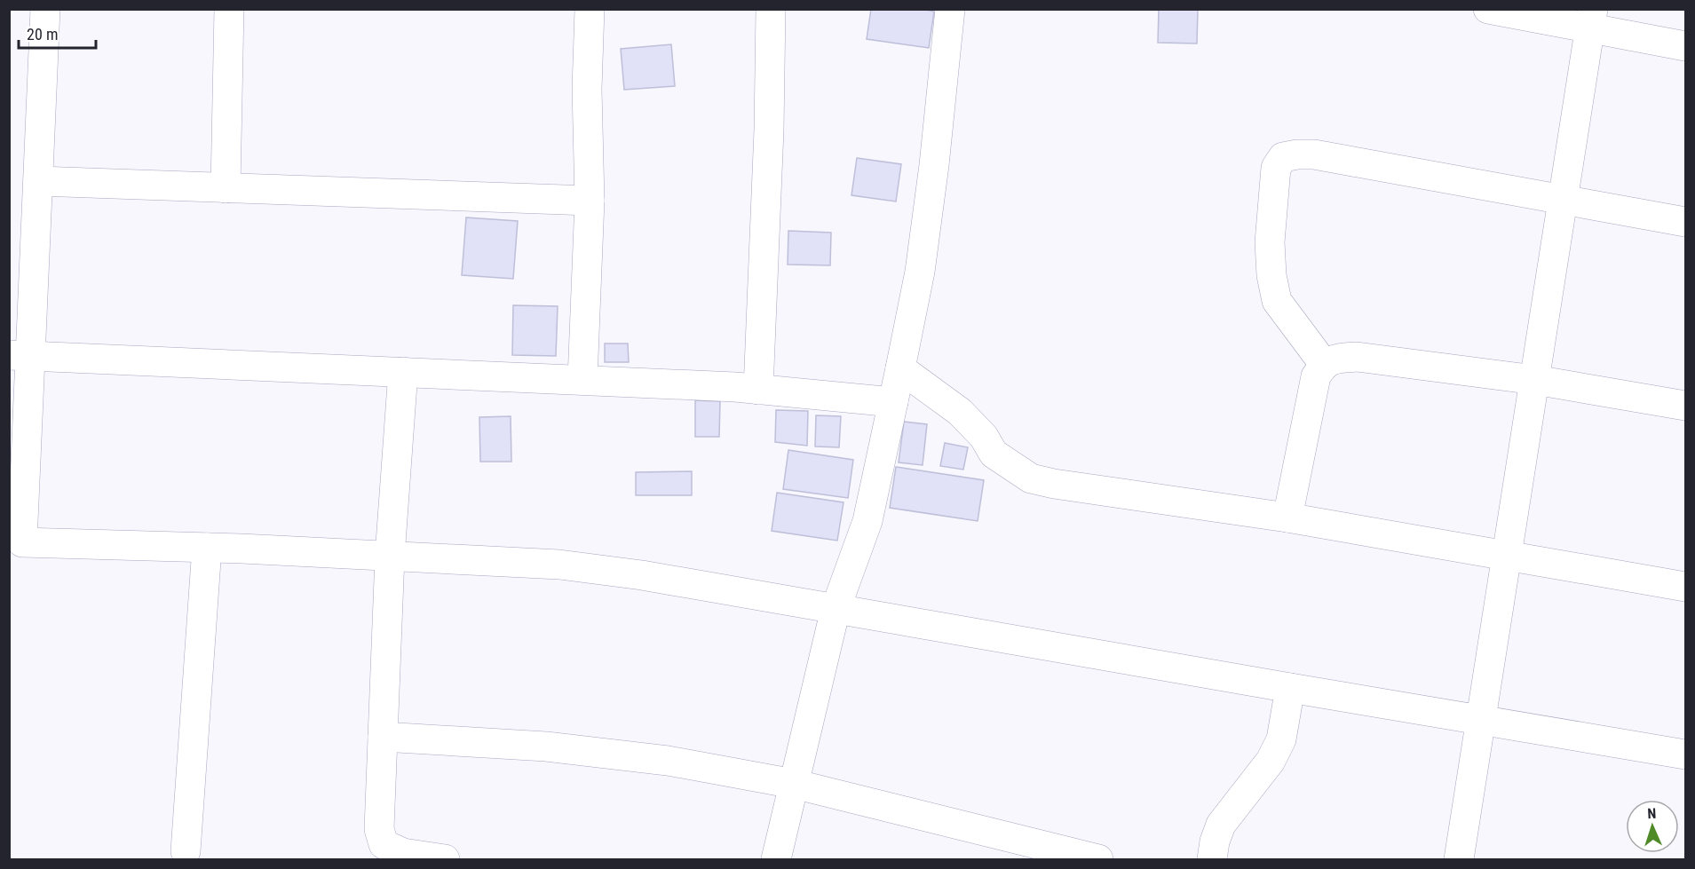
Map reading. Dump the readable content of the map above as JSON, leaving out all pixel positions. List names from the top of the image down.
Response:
{
  "scale_bar": "20 m",
  "north": "top"
}
